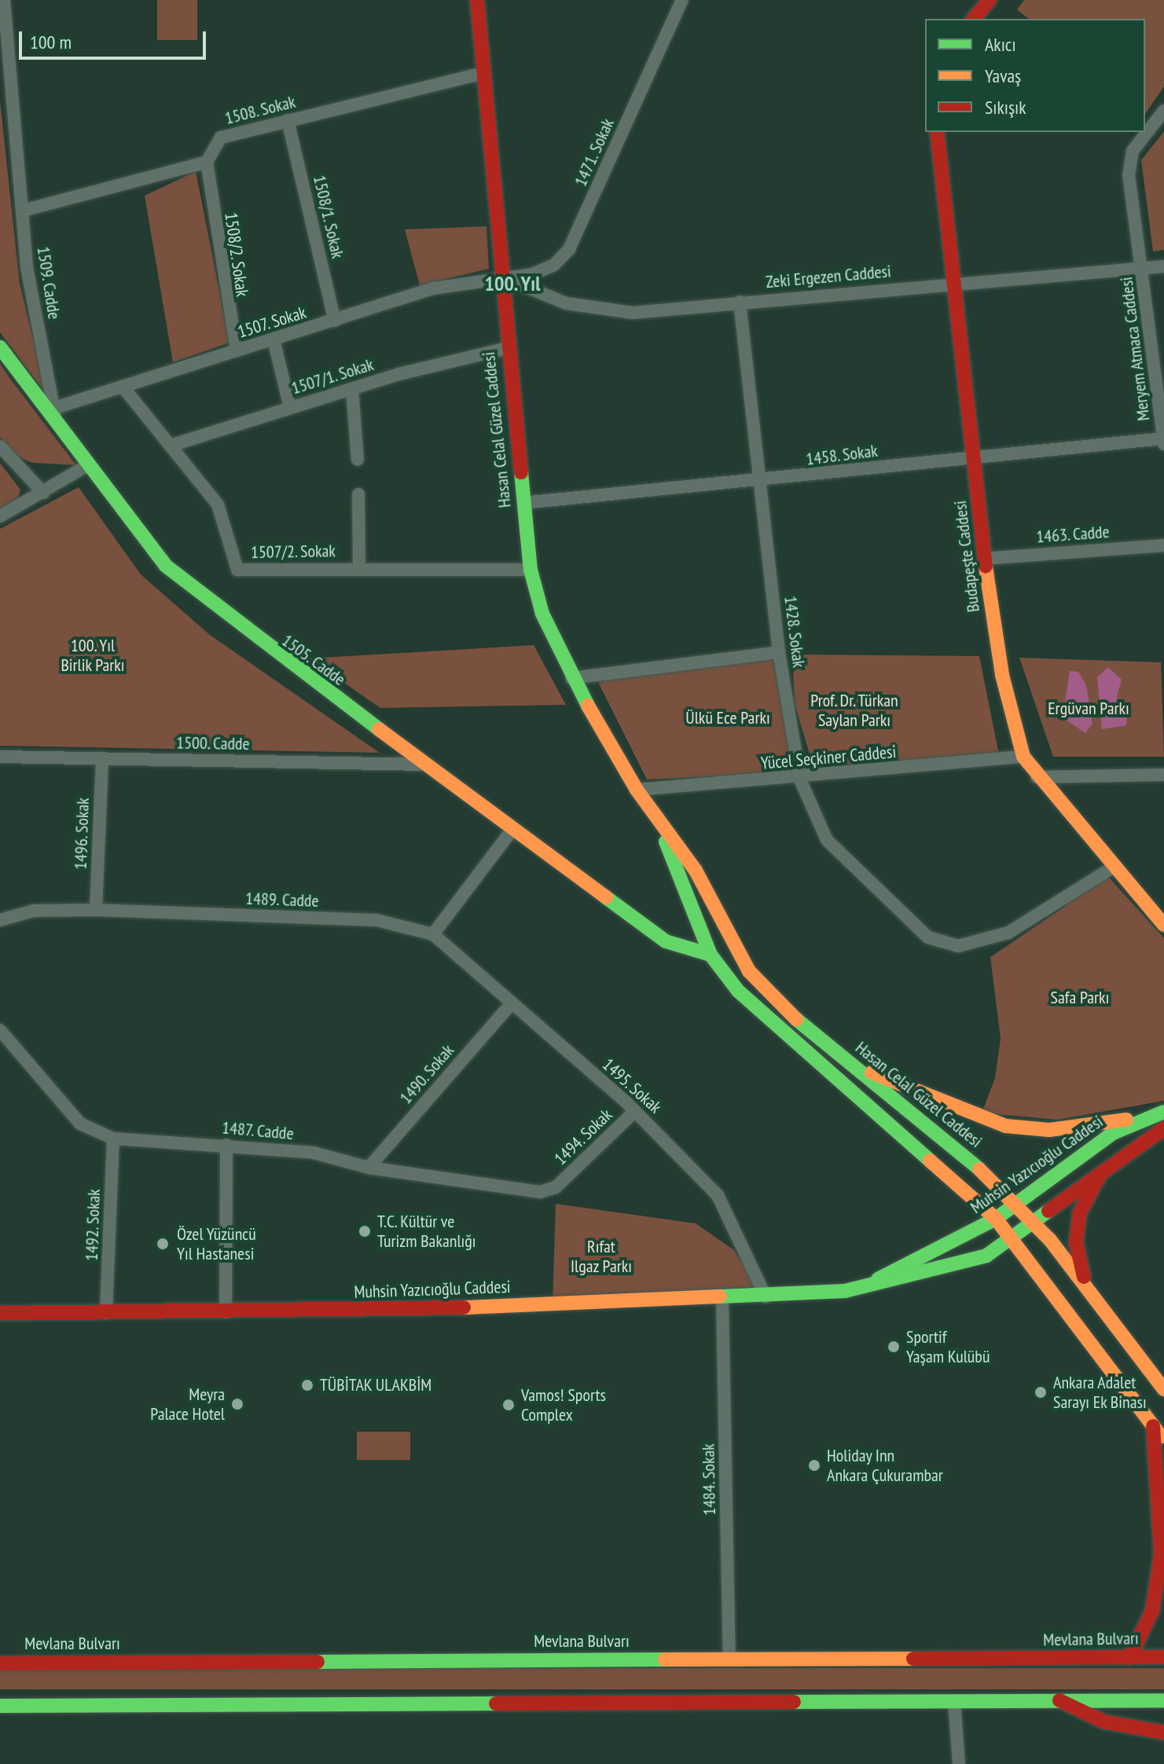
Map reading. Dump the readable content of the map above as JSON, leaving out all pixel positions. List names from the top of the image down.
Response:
{
  "streets": {
    "main road": [
      "Hasan Celal Güzel Caddesi",
      "Budapeşte Caddesi",
      "1505. Cadde",
      "Muhsin Yazıcıoğlu Caddesi",
      "Mevlana Bulvarı"
    ],
    "street": [
      "1508. Sokak",
      "1471. Sokak",
      "1508/1. Sokak",
      "1508/2. Sokak",
      "Zeki Ergezen Caddesi",
      "1509. Cadde",
      "1507. Sokak",
      "Meryem Atmaca Caddesi",
      "1507/1. Sokak",
      "1458. Sokak",
      "1463. Cadde",
      "1507/2. Sokak",
      "1428. Sokak",
      "1500. Cadde",
      "Yücel Seçkiner Caddesi",
      "1496. Sokak",
      "1489. Cadde",
      "1490. Sokak",
      "1495. Sokak",
      "1487. Cadde",
      "1494. Sokak",
      "1492. Sokak",
      "1484. Sokak"
    ]
  },
  "crossings": [
    ["1508. Sokak", "1508/1. Sokak"],
    ["1508. Sokak", "1508/2. Sokak"],
    ["1508. Sokak", "Hasan Celal Güzel Caddesi"],
    ["1471. Sokak", "Zeki Ergezen Caddesi"],
    ["1471. Sokak", "1507. Sokak"],
    ["1471. Sokak", "Hasan Celal Güzel Caddesi"],
    ["1508/1. Sokak", "1507. Sokak"],
    ["1508/2. Sokak", "1507. Sokak"],
    ["Zeki Ergezen Caddesi", "1507. Sokak"],
    ["Zeki Ergezen Caddesi", "Meryem Atmaca Caddesi"],
    ["Zeki Ergezen Caddesi", "Hasan Celal Güzel Caddesi"],
    ["Zeki Ergezen Caddesi", "Budapeşte Caddesi"],
    ["Zeki Ergezen Caddesi", "1428. Sokak"],
    ["1509. Cadde", "1507. Sokak"],
    ["1509. Cadde", "1505. Cadde"],
    ["1507. Sokak", "Hasan Celal Güzel Caddesi"],
    ["1507. Sokak", "1507/2. Sokak"],
    ["1507. Sokak", "1505. Cadde"],
    ["Meryem Atmaca Caddesi", "1458. Sokak"],
    ["1507/1. Sokak", "Hasan Celal Güzel Caddesi"],
    ["1507/1. Sokak", "1507/2. Sokak"],
    ["Hasan Celal Güzel Caddesi", "1458. Sokak"],
    ["Hasan Celal Güzel Caddesi", "1507/2. Sokak"],
    ["Hasan Celal Güzel Caddesi", "1505. Cadde"],
    ["Hasan Celal Güzel Caddesi", "Yücel Seçkiner Caddesi"],
    ["Hasan Celal Güzel Caddesi", "Muhsin Yazıcıoğlu Caddesi"],
    ["1458. Sokak", "Budapeşte Caddesi"],
    ["1458. Sokak", "1428. Sokak"],
    ["1463. Cadde", "Budapeşte Caddesi"],
    ["Budapeşte Caddesi", "1428. Sokak"],
    ["Budapeşte Caddesi", "Yücel Seçkiner Caddesi"],
    ["1428. Sokak", "Yücel Seçkiner Caddesi"],
    ["1505. Cadde", "1500. Cadde"],
    ["1500. Cadde", "1496. Sokak"],
    ["1496. Sokak", "1489. Cadde"],
    ["1489. Cadde", "1495. Sokak"],
    ["1490. Sokak", "1495. Sokak"],
    ["1490. Sokak", "1487. Cadde"],
    ["1495. Sokak", "1494. Sokak"],
    ["1495. Sokak", "Muhsin Yazıcıoğlu Caddesi"],
    ["1487. Cadde", "1494. Sokak"],
    ["1487. Cadde", "1492. Sokak"],
    ["Muhsin Yazıcıoğlu Caddesi", "1492. Sokak"],
    ["Muhsin Yazıcıoğlu Caddesi", "1484. Sokak"],
    ["1484. Sokak", "Mevlana Bulvarı"]
  ],
  "districts": ["100. Yıl"],
  "parks": [
    "100. Yıl Birlik Parkı",
    "Prof. Dr. Türkan Saylan Parkı",
    "Ergüvan Parkı",
    "Ülkü Ece Parkı",
    "Safa Parkı",
    "Rıfat Ilgaz Parkı"
  ],
  "places": [
    "T.C. Kültür ve Turizm Bakanlığı",
    "Özel Yüzüncü Yıl Hastanesi",
    "Sportif Yaşam Kulübü",
    "TÜBİTAK ULAKBİM",
    "Ankara Adalet Sarayı Ek Binası",
    "Meyra Palace Hotel",
    "Vamos! Sports Complex",
    "Holiday Inn Ankara Çukurambar"
  ],
  "legend": ["Akıcı", "Yavaş", "Sıkışık"],
  "scale_bar": "100 m"
}
